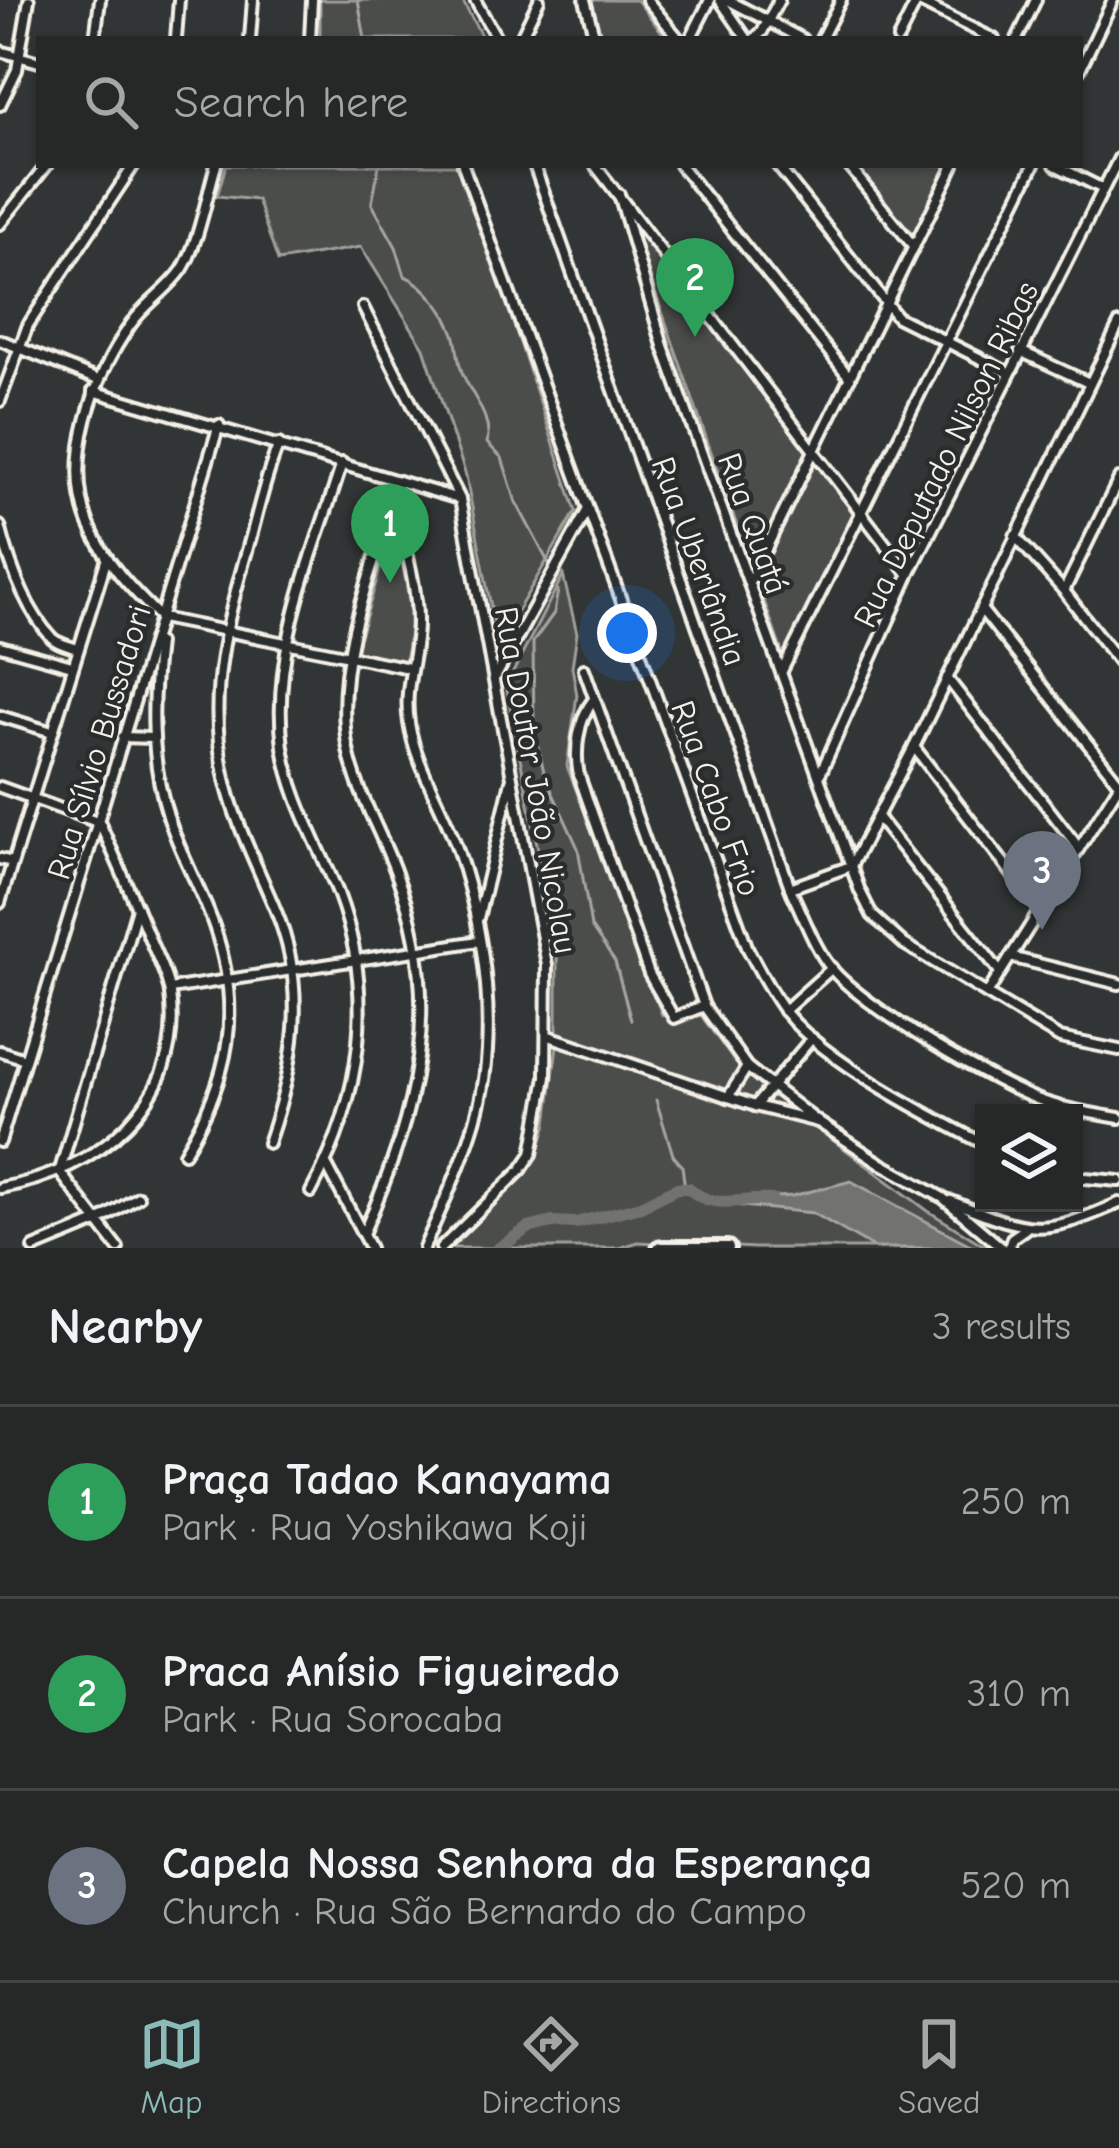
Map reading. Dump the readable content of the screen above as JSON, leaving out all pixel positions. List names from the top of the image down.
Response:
{
  "streets": {
    "street": [
      "Rua Deputado Nilson Ribas",
      "Rua Quatá",
      "Rua Uberlândia",
      "Rua Sílvio Bussadori",
      "Rua Doutor João Nicolau",
      "Rua Cabo Frio"
    ]
  },
  "crossings": [
    ["Rua Deputado Nilson Ribas", "Rua Quatá"]
  ],
  "page": {
    "search": "Search here",
    "pins": ["2", "1", "3"],
    "heading": ["Nearby", "3 results"],
    "list": [
      {
        "mark": "1",
        "name": "Praça Tadao Kanayama",
        "note": "Park · Rua Yoshikawa Koji",
        "value": "250 m"
      },
      {
        "mark": "2",
        "name": "Praca Anísio Figueiredo",
        "note": "Park · Rua Sorocaba",
        "value": "310 m"
      },
      {
        "mark": "3",
        "name": "Capela Nossa Senhora da Esperança",
        "note": "Church · Rua São Bernardo do Campo",
        "value": "520 m"
      }
    ],
    "nav": ["Map", "Directions", "Saved"]
  }
}
